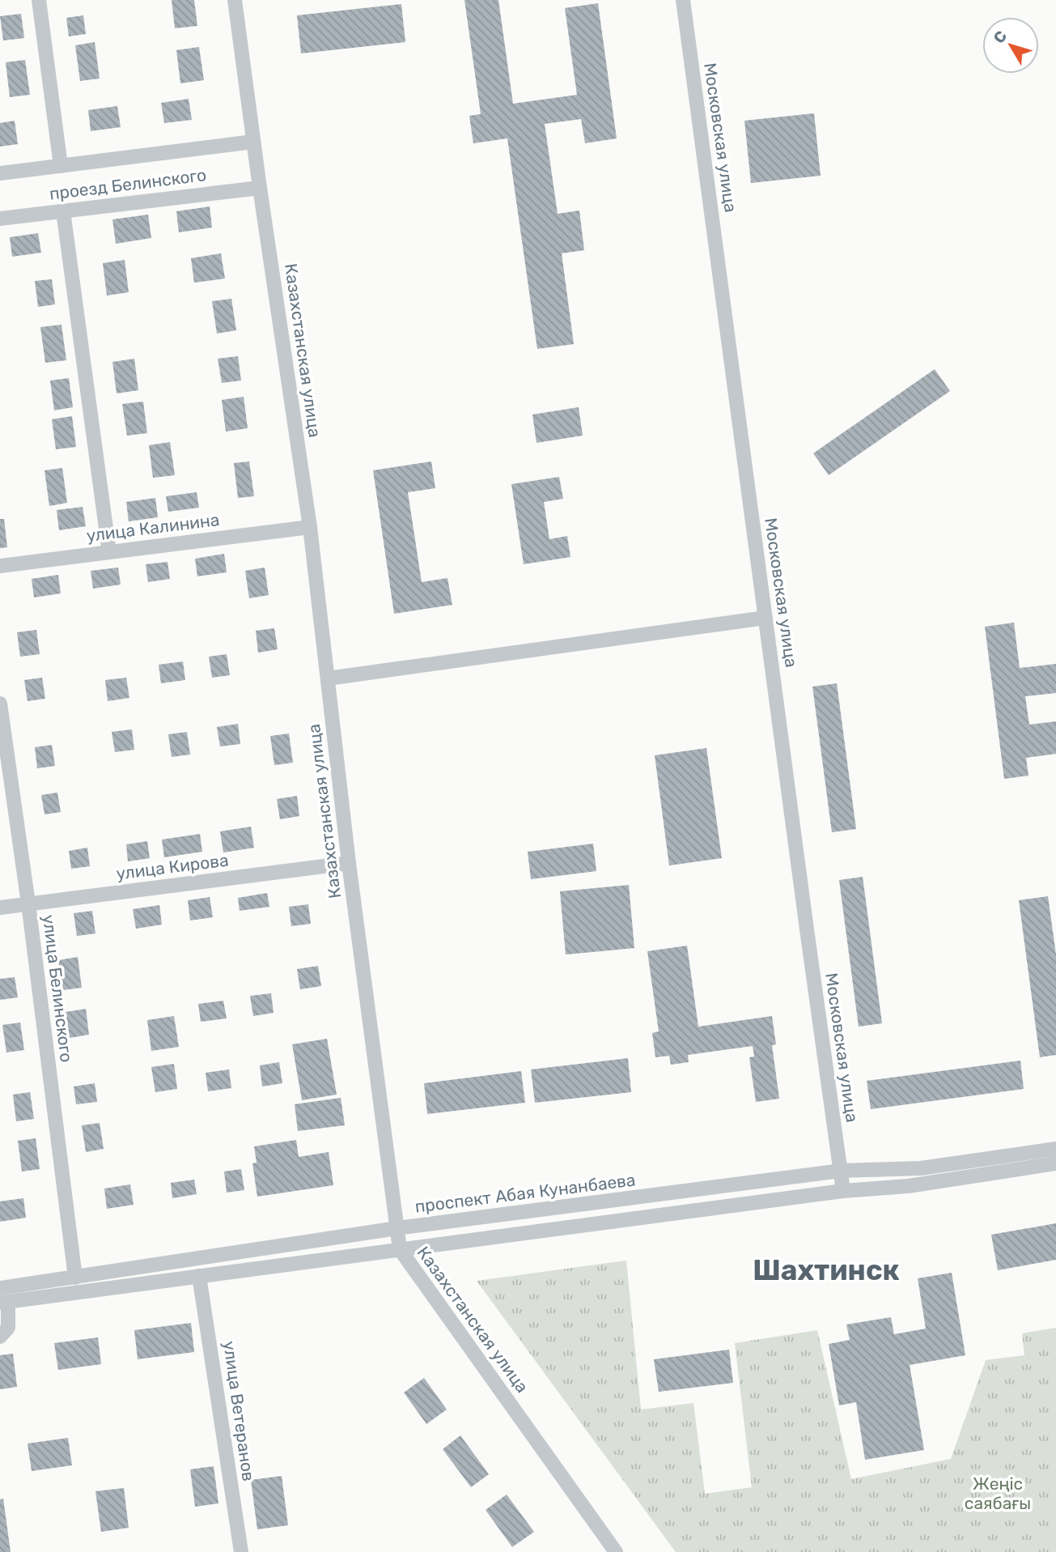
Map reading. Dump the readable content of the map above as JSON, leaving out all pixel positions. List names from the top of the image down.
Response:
{
  "streets": {
    "street": [
      "Московская улица",
      "проезд Белинского",
      "Казахстанская улица",
      "улица Калинина",
      "улица Кирова",
      "улица Белинского",
      "проспект Абая Кунанбаева",
      "улица Ветеранов"
    ]
  },
  "crossings": [
    ["Московская улица", "проспект Абая Кунанбаева"],
    ["проезд Белинского", "Казахстанская улица"],
    ["Казахстанская улица", "улица Калинина"],
    ["Казахстанская улица", "улица Кирова"],
    ["Казахстанская улица", "проспект Абая Кунанбаева"],
    ["улица Кирова", "улица Белинского"],
    ["улица Белинского", "проспект Абая Кунанбаева"]
  ],
  "districts": ["Шахтинск"],
  "parks": ["Жеңіс саябағы"],
  "north": "top left"
}
